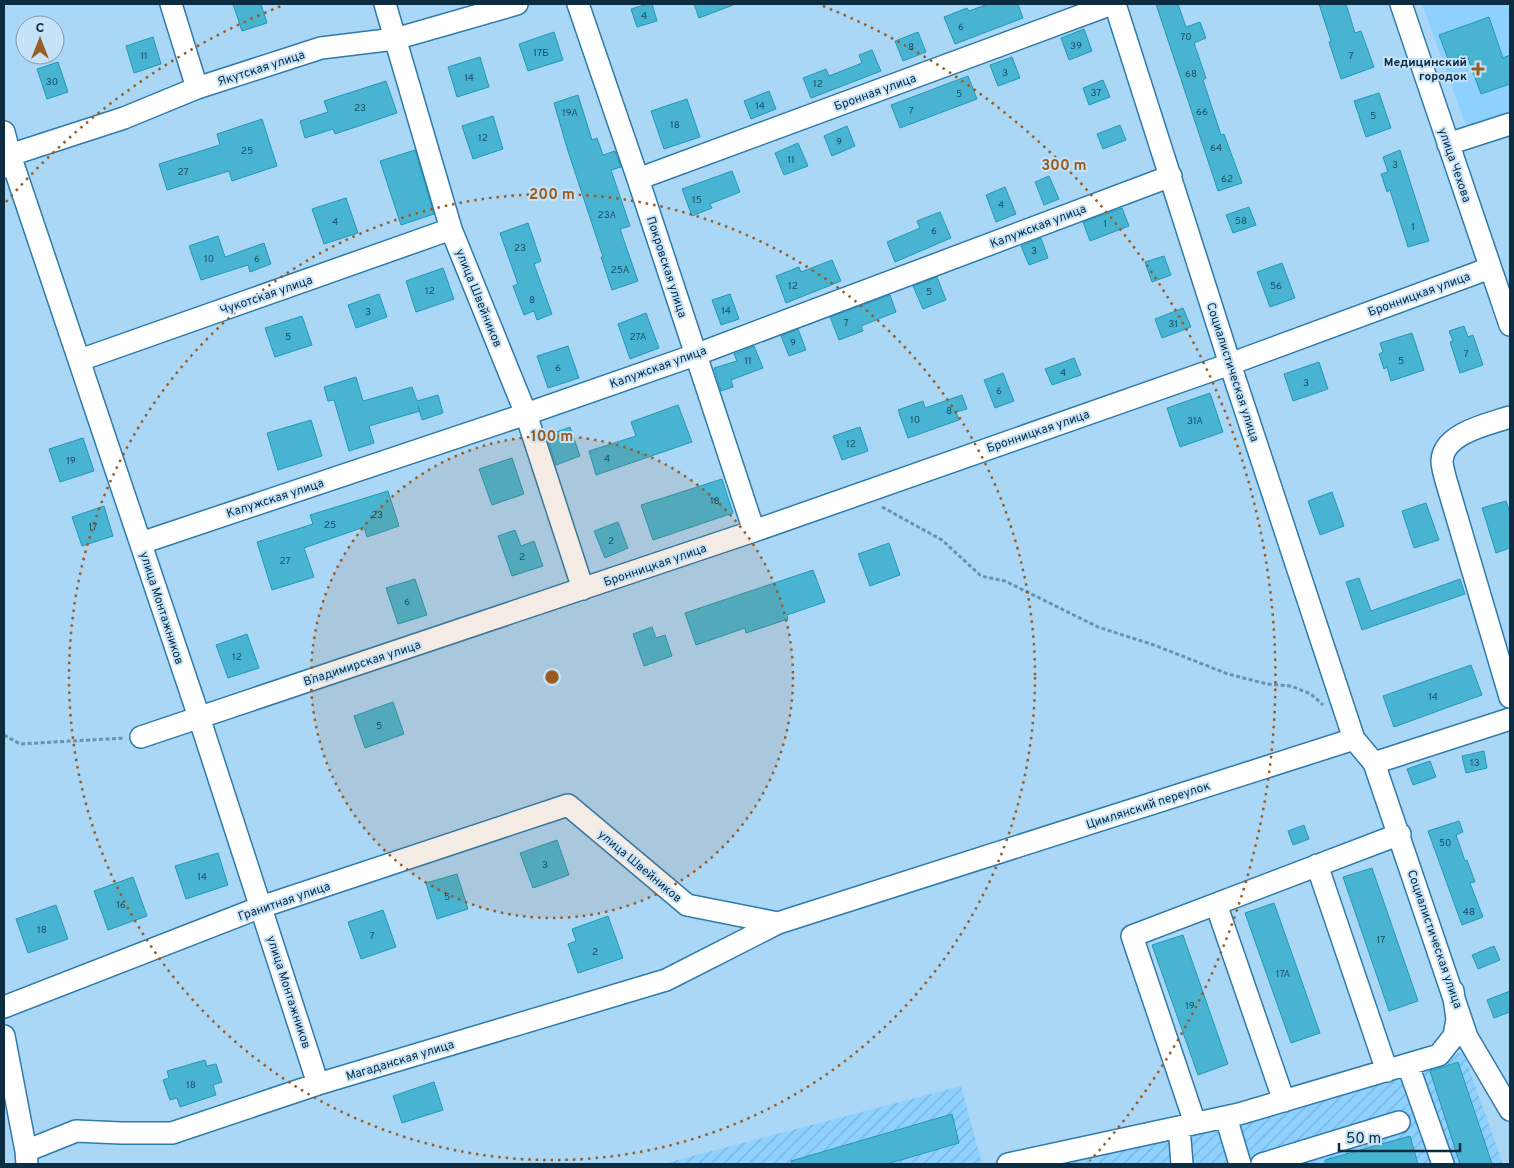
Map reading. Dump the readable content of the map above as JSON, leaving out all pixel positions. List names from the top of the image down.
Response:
{
  "streets": {
    "street": [
      "Якутская улица",
      "Бронная улица",
      "улица Чехова",
      "Калужская улица",
      "Покровская улица",
      "Бронницкая улица",
      "Чукотская улица",
      "улица Швейников",
      "Социалистическая улица",
      "улица Монтажников",
      "Владимирская улица",
      "Цимлянский переулок",
      "Гранитная улица",
      "Магаданская улица"
    ]
  },
  "crossings": [
    ["Якутская улица", "улица Швейников"],
    ["Якутская улица", "улица Монтажников"],
    ["Бронная улица", "Покровская улица"],
    ["Бронная улица", "Социалистическая улица"],
    ["улица Чехова", "Бронницкая улица"],
    ["Калужская улица", "Покровская улица"],
    ["Калужская улица", "улица Швейников"],
    ["Калужская улица", "Социалистическая улица"],
    ["Калужская улица", "улица Монтажников"],
    ["Покровская улица", "Бронницкая улица"],
    ["Бронницкая улица", "улица Швейников"],
    ["Бронницкая улица", "Социалистическая улица"],
    ["Бронницкая улица", "Владимирская улица"],
    ["Чукотская улица", "улица Швейников"],
    ["Чукотская улица", "улица Монтажников"],
    ["улица Швейников", "Владимирская улица"],
    ["улица Швейников", "Цимлянский переулок"],
    ["улица Швейников", "Гранитная улица"],
    ["улица Швейников", "Магаданская улица"],
    ["Социалистическая улица", "Цимлянский переулок"],
    ["улица Монтажников", "Владимирская улица"],
    ["улица Монтажников", "Гранитная улица"],
    ["улица Монтажников", "Магаданская улица"],
    ["Цимлянский переулок", "Магаданская улица"]
  ],
  "places": {
    "health": ["Медицинский городок"]
  },
  "house_numbers": [
    "4",
    "6",
    "70",
    "39",
    "8",
    "17Б",
    "11",
    "7",
    "3",
    "68",
    "14",
    "30",
    "12",
    "37",
    "5",
    "14",
    "23",
    "7",
    "66",
    "19А",
    "5",
    "18",
    "12",
    "9",
    "64",
    "25",
    "11",
    "3",
    "27",
    "62",
    "15",
    "4",
    "23А",
    "58",
    "4",
    "1",
    "1",
    "6",
    "23",
    "3",
    "10",
    "6",
    "25А",
    "12",
    "56",
    "12",
    "5",
    "8",
    "14",
    "3",
    "7",
    "31",
    "5",
    "27А",
    "9",
    "7",
    "11",
    "5",
    "6",
    "4",
    "3",
    "6",
    "8",
    "10",
    "31А",
    "12",
    "4",
    "19",
    "18",
    "23",
    "25",
    "17",
    "2",
    "2",
    "27",
    "6",
    "12",
    "14",
    "5",
    "13",
    "50",
    "3",
    "14",
    "5",
    "16",
    "48",
    "18",
    "7",
    "17",
    "2",
    "17А",
    "19",
    "18"
  ],
  "scale_bar": "50 m",
  "north": "top",
  "rings": ["300 m", "200 m", "100 m"]
}
